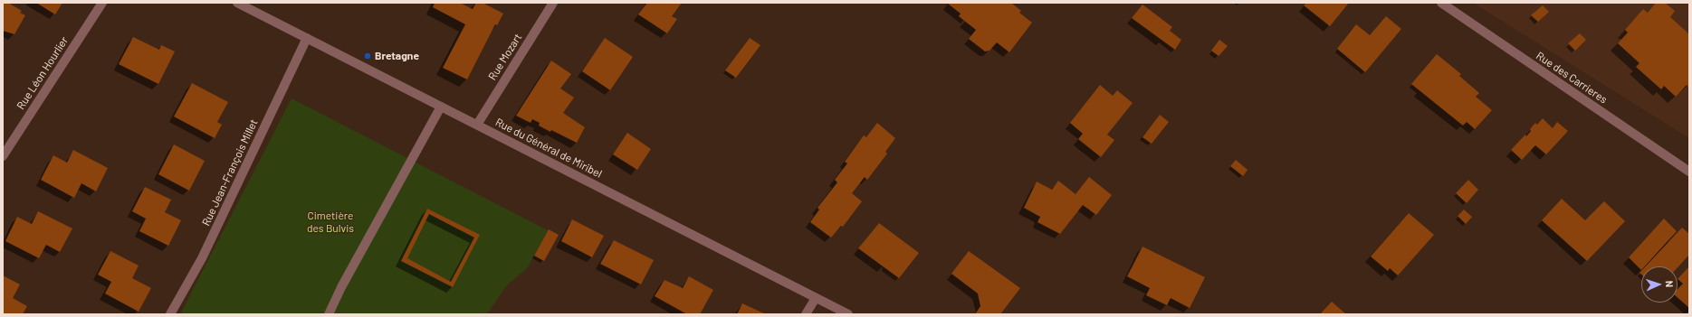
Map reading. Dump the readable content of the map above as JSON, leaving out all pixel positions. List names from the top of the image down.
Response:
{
  "streets": {
    "street": [
      "Rue Mozart",
      "Rue Léon Hourlier",
      "Rue des Carrieres",
      "Rue du Général de Miribel",
      "Rue Jean-François Millet"
    ]
  },
  "crossings": [
    ["Rue Mozart", "Rue du Général de Miribel"],
    ["Rue du Général de Miribel", "Rue Jean-François Millet"]
  ],
  "parks": ["Cimetière des Bulvis"],
  "places": ["Bretagne"],
  "north": "right"
}
